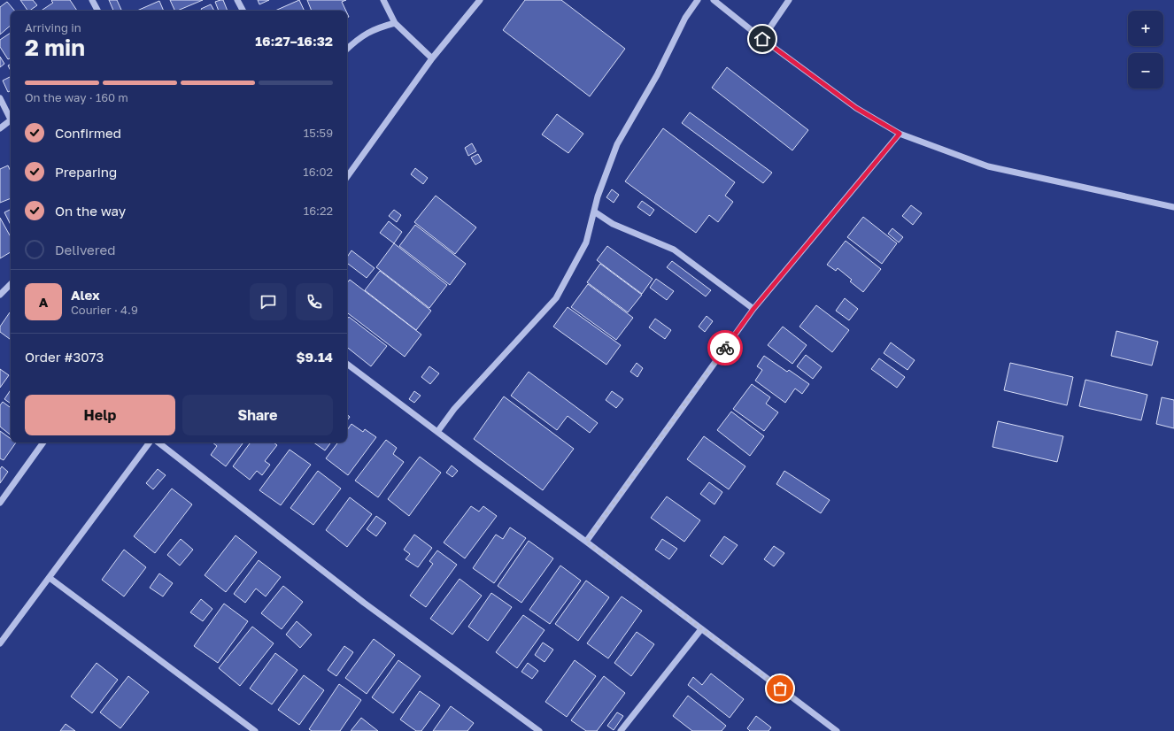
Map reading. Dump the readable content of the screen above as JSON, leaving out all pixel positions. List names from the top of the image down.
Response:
{
  "page": {
    "map_buttons": ["+", "−"],
    "heading": ["2 min", "Arriving in", "16:27–16:32"],
    "panel": [
      "Alex",
      "Courier · 4.9",
      "Order #3073",
      "$9.14"
    ],
    "bar": "On the way · 160 m",
    "list": [
      ["Confirmed", "15:59"],
      ["Preparing", "16:02"],
      ["On the way", "16:22"],
      "Delivered"
    ],
    "round": "A",
    "buttons": ["Help", "Share"]
  }
}
